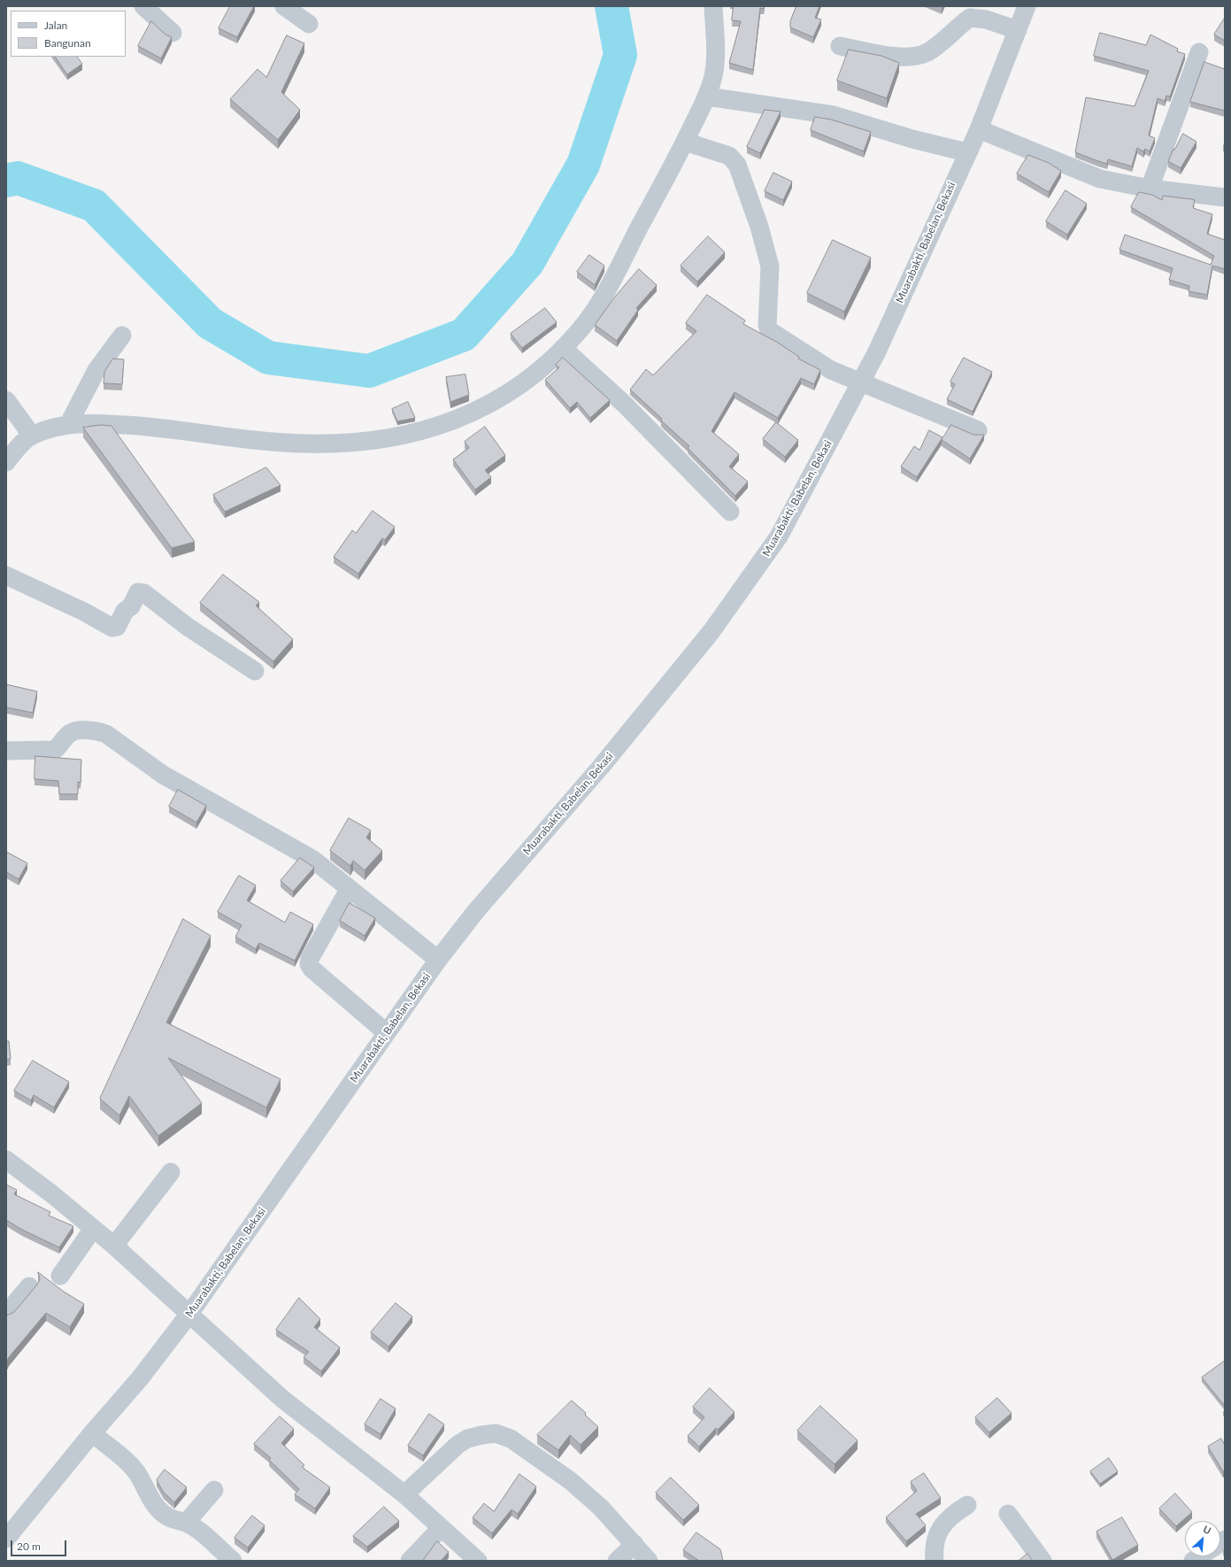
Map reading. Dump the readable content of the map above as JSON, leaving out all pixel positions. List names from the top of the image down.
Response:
{
  "streets": {
    "street": ["Muarabakti, Babelan, Bekasi"]
  },
  "legend": ["Jalan", "Bangunan"],
  "scale_bar": "20 m",
  "north": "top right"
}
